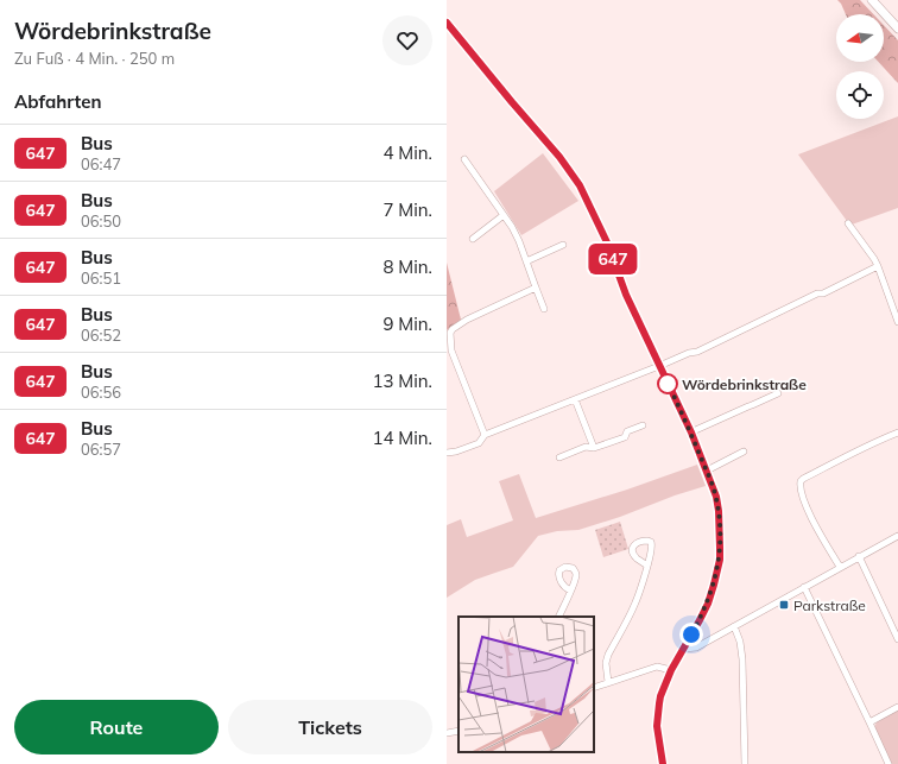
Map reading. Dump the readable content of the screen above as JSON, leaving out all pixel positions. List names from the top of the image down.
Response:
{
  "places": {
    "other": ["Wördebrinkstraße"],
    "transit": ["Parkstraße"]
  },
  "lines": ["bus line 647"],
  "north": "left",
  "page": {
    "heading": [
      ["Wördebrinkstraße", "Zu Fuß · 4 Min. · 250 m"],
      "Abfahrten"
    ],
    "on_map": "647",
    "list": [
      {
        "mark": "647",
        "name": "Bus",
        "note": "06:47",
        "value": "4 Min."
      },
      {
        "mark": "647",
        "name": "Bus",
        "note": "06:50",
        "value": "7 Min."
      },
      {
        "mark": "647",
        "name": "Bus",
        "note": "06:51",
        "value": "8 Min."
      },
      {
        "mark": "647",
        "name": "Bus",
        "note": "06:52",
        "value": "9 Min."
      },
      {
        "mark": "647",
        "name": "Bus",
        "note": "06:56",
        "value": "13 Min."
      },
      {
        "mark": "647",
        "name": "Bus",
        "note": "06:57",
        "value": "14 Min."
      }
    ],
    "buttons": ["Route", "Tickets"]
  }
}
